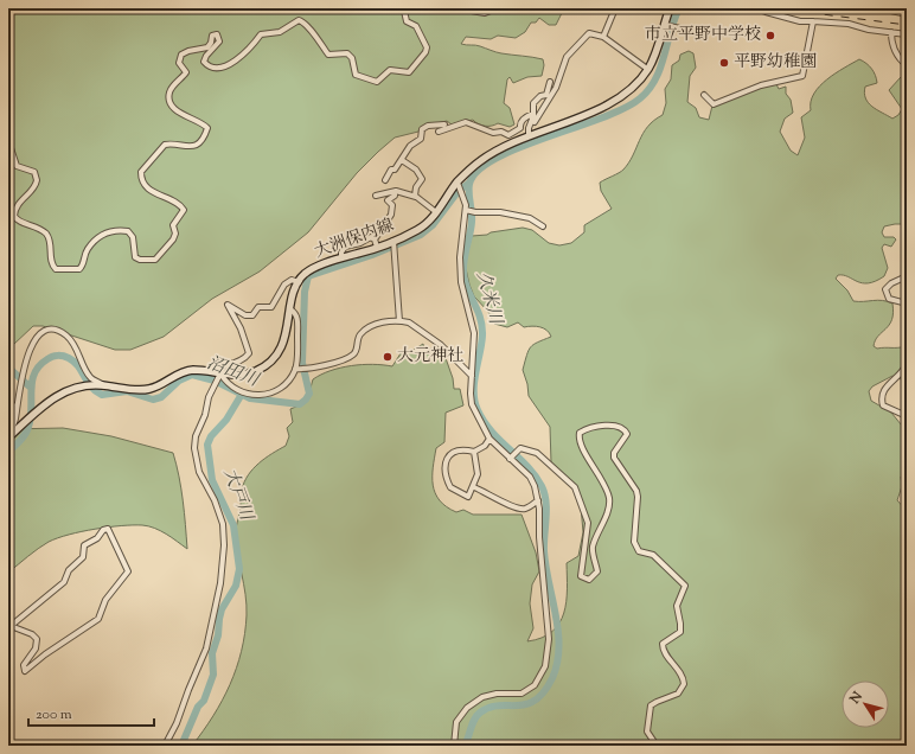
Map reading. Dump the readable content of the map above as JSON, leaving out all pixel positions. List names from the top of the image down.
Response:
{
  "streets": {
    "main road": ["大洲保内線"]
  },
  "water": ["久米川", "沼田川", "大戸川"],
  "places": ["市立平野中学校", "平野幼稚園", "大元神社"],
  "scale_bar": "200 m",
  "north": "top left"
}
